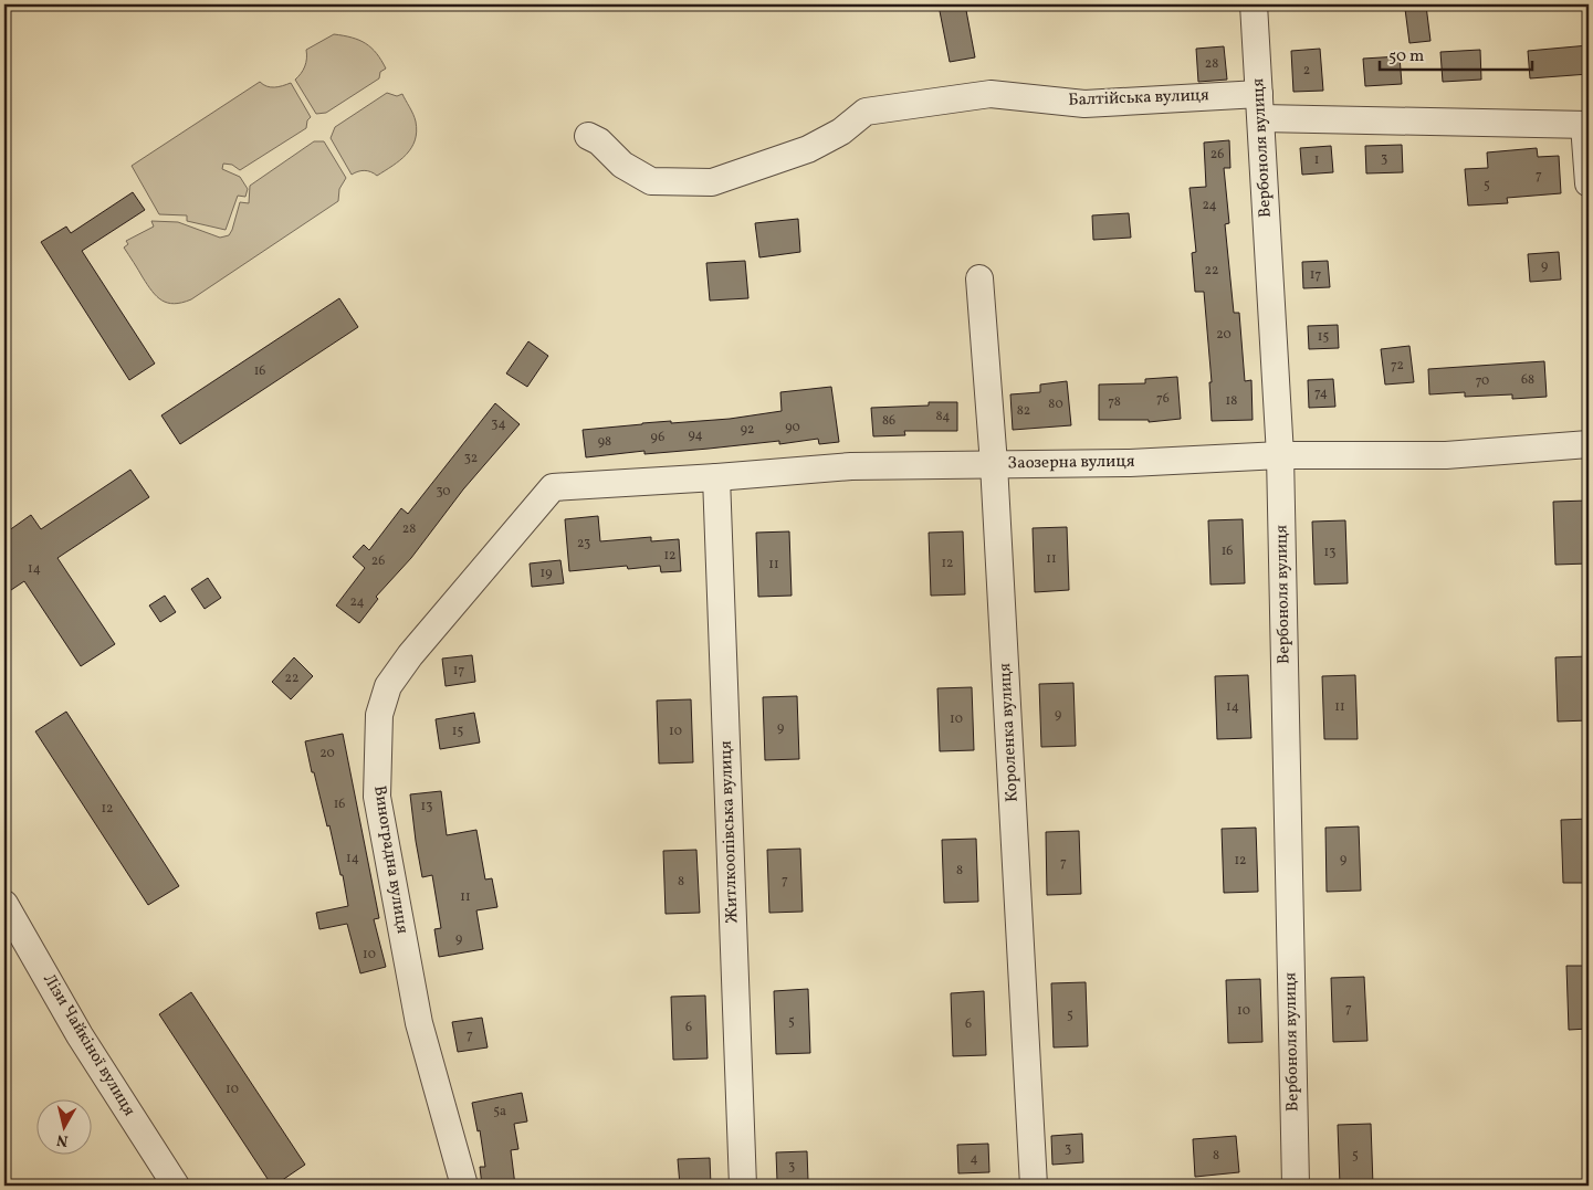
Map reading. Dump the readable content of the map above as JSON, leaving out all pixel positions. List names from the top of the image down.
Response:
{
  "streets": {
    "street": [
      "Балтійська вулиця",
      "Вербоноля вулиця",
      "Заозерна вулиця",
      "Короленка вулиця",
      "Житлкоопівська вулиця",
      "Виноградна вулиця",
      "Лізи Чайкіної вулиця"
    ]
  },
  "crossings": [
    ["Балтійська вулиця", "Вербоноля вулиця"],
    ["Вербоноля вулиця", "Заозерна вулиця"],
    ["Заозерна вулиця", "Короленка вулиця"],
    ["Заозерна вулиця", "Житлкоопівська вулиця"],
    ["Заозерна вулиця", "Виноградна вулиця"]
  ],
  "house_numbers": [
    "28",
    "2",
    "26",
    "3",
    "1",
    "7",
    "5",
    "24",
    "9",
    "22",
    "17",
    "20",
    "15",
    "72",
    "16",
    "68",
    "70",
    "74",
    "76",
    "18",
    "78",
    "80",
    "82",
    "84",
    "86",
    "34",
    "90",
    "92",
    "94",
    "96",
    "98",
    "32",
    "30",
    "28",
    "23",
    "16",
    "13",
    "12",
    "11",
    "26",
    "12",
    "11",
    "14",
    "19",
    "24",
    "17",
    "22",
    "14",
    "11",
    "9",
    "10",
    "9",
    "15",
    "10",
    "20",
    "16",
    "13",
    "12",
    "14",
    "9",
    "12",
    "7",
    "8",
    "7",
    "8",
    "11",
    "9",
    "10",
    "7",
    "10",
    "5",
    "5",
    "6",
    "6",
    "7",
    "10",
    "5а",
    "3",
    "8",
    "5",
    "4",
    "3"
  ],
  "scale_bar": "50 m",
  "north": "bottom"
}
